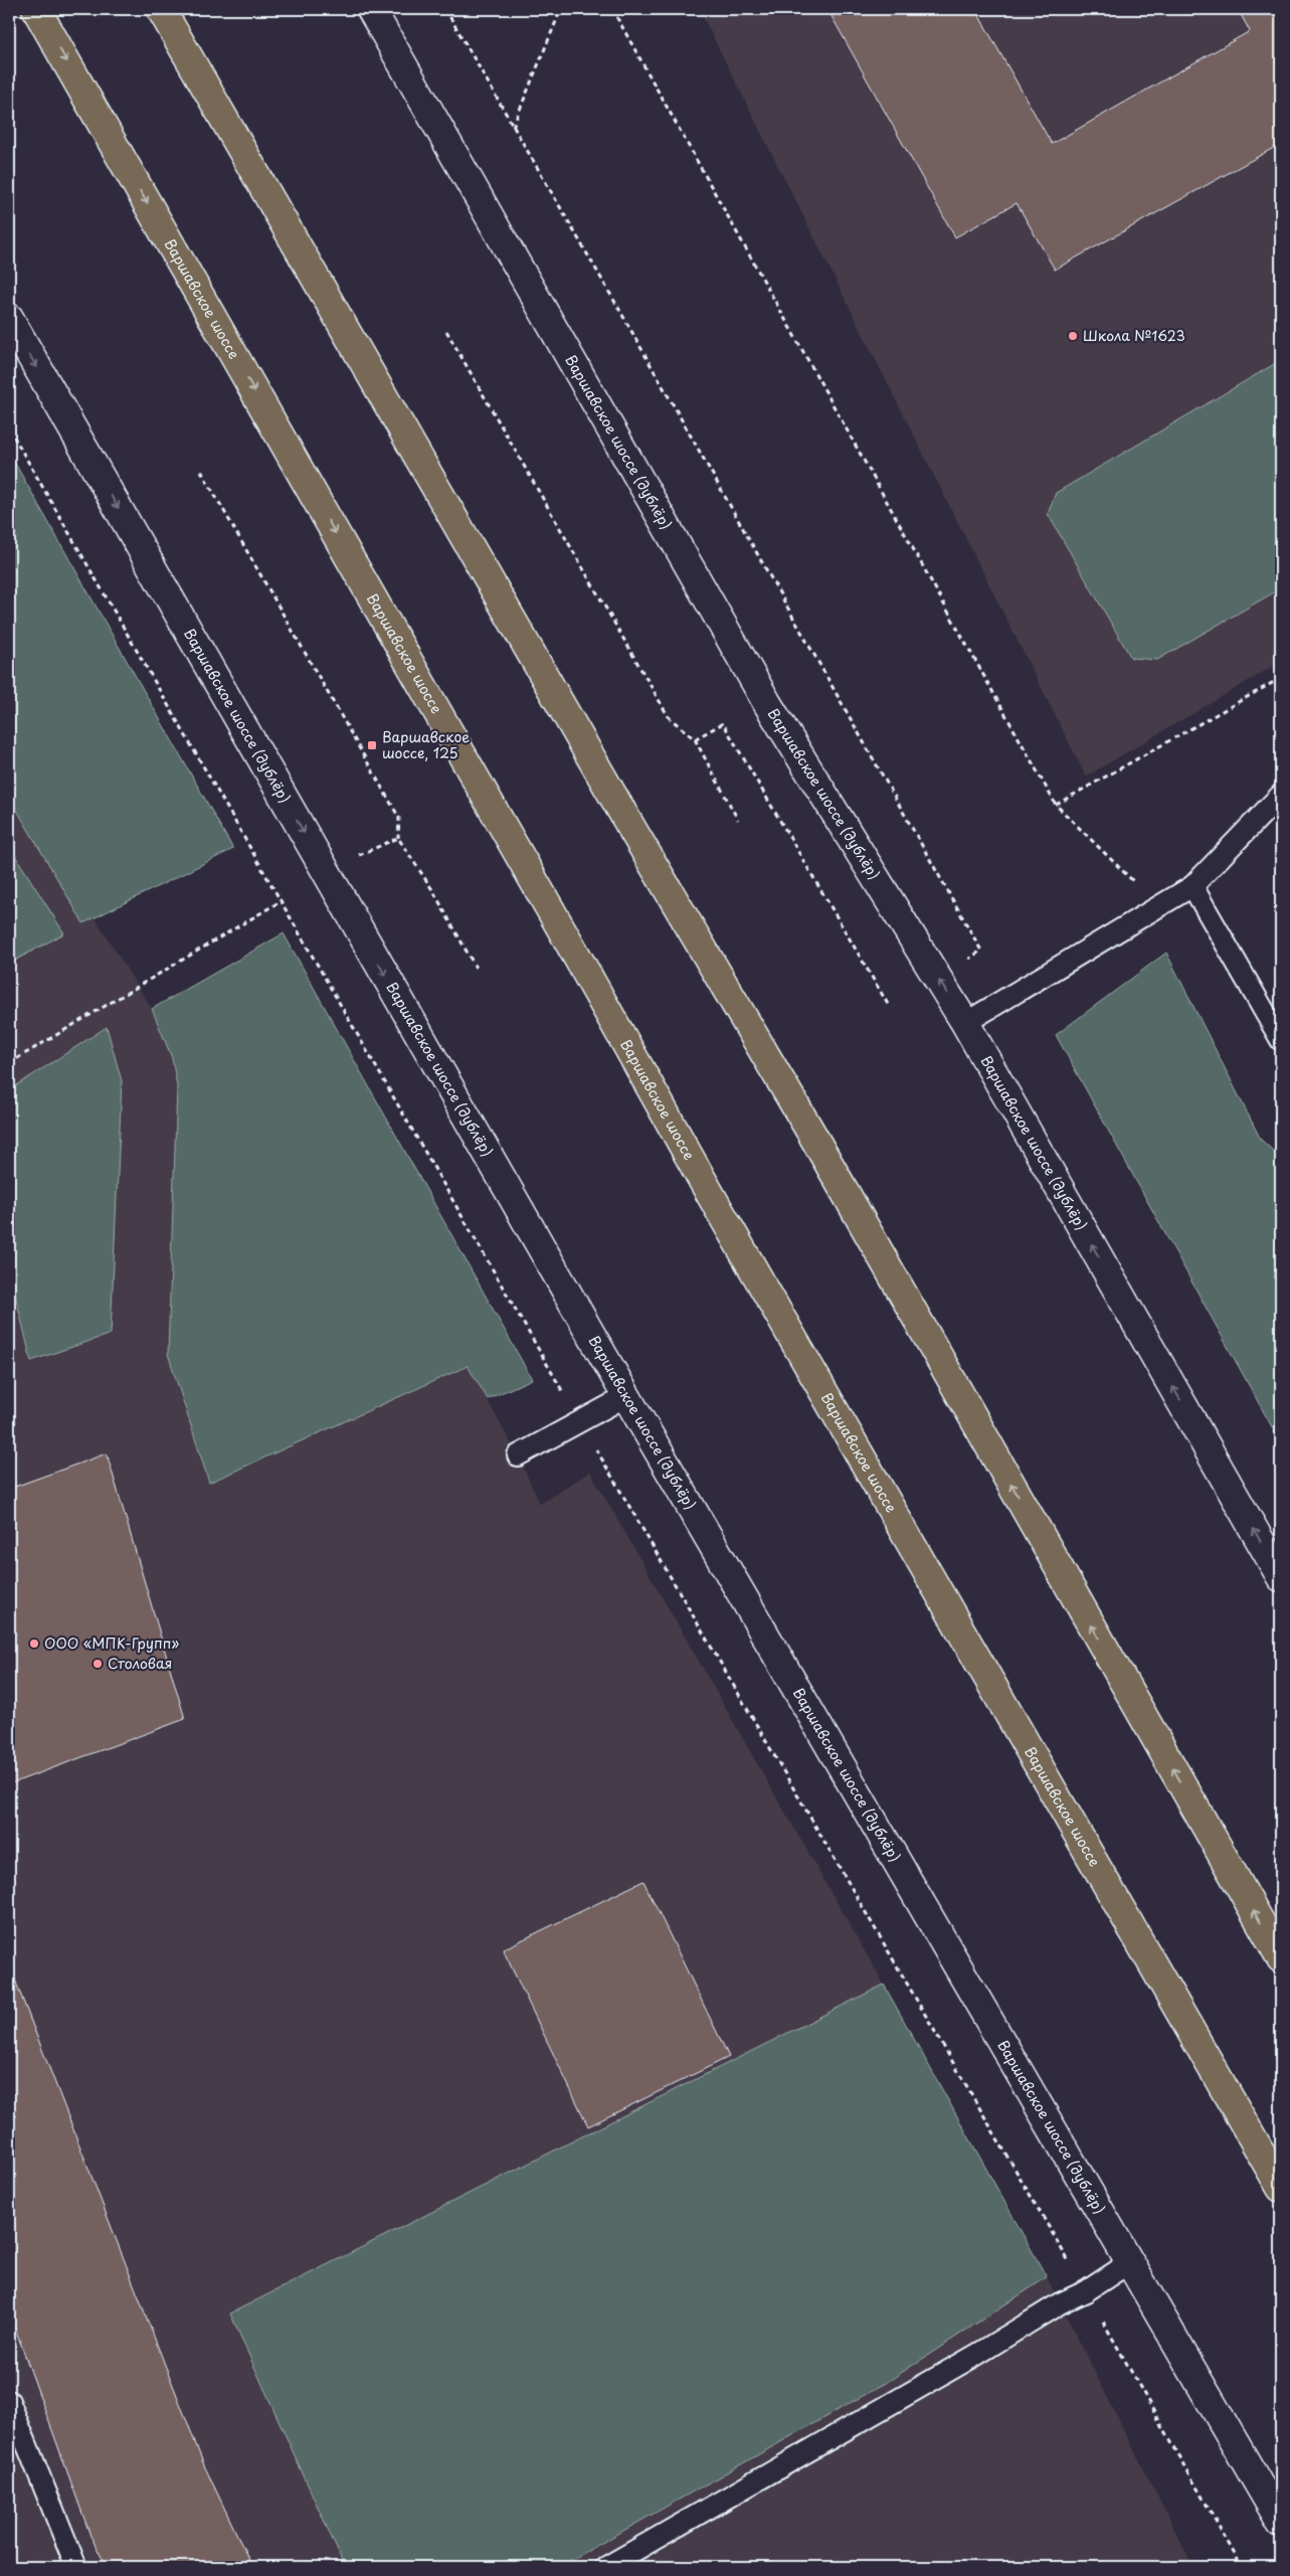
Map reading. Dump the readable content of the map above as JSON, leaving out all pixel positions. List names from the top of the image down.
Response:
{
  "streets": {
    "main road": ["Варшавское шоссе", "Варшавское шоссе (дублёр)"]
  },
  "places": {
    "other": ["Школа №1623", "ООО «МПК-Групп»", "Столовая"],
    "transit": ["Варшавское шоссе, 125"]
  }
}
